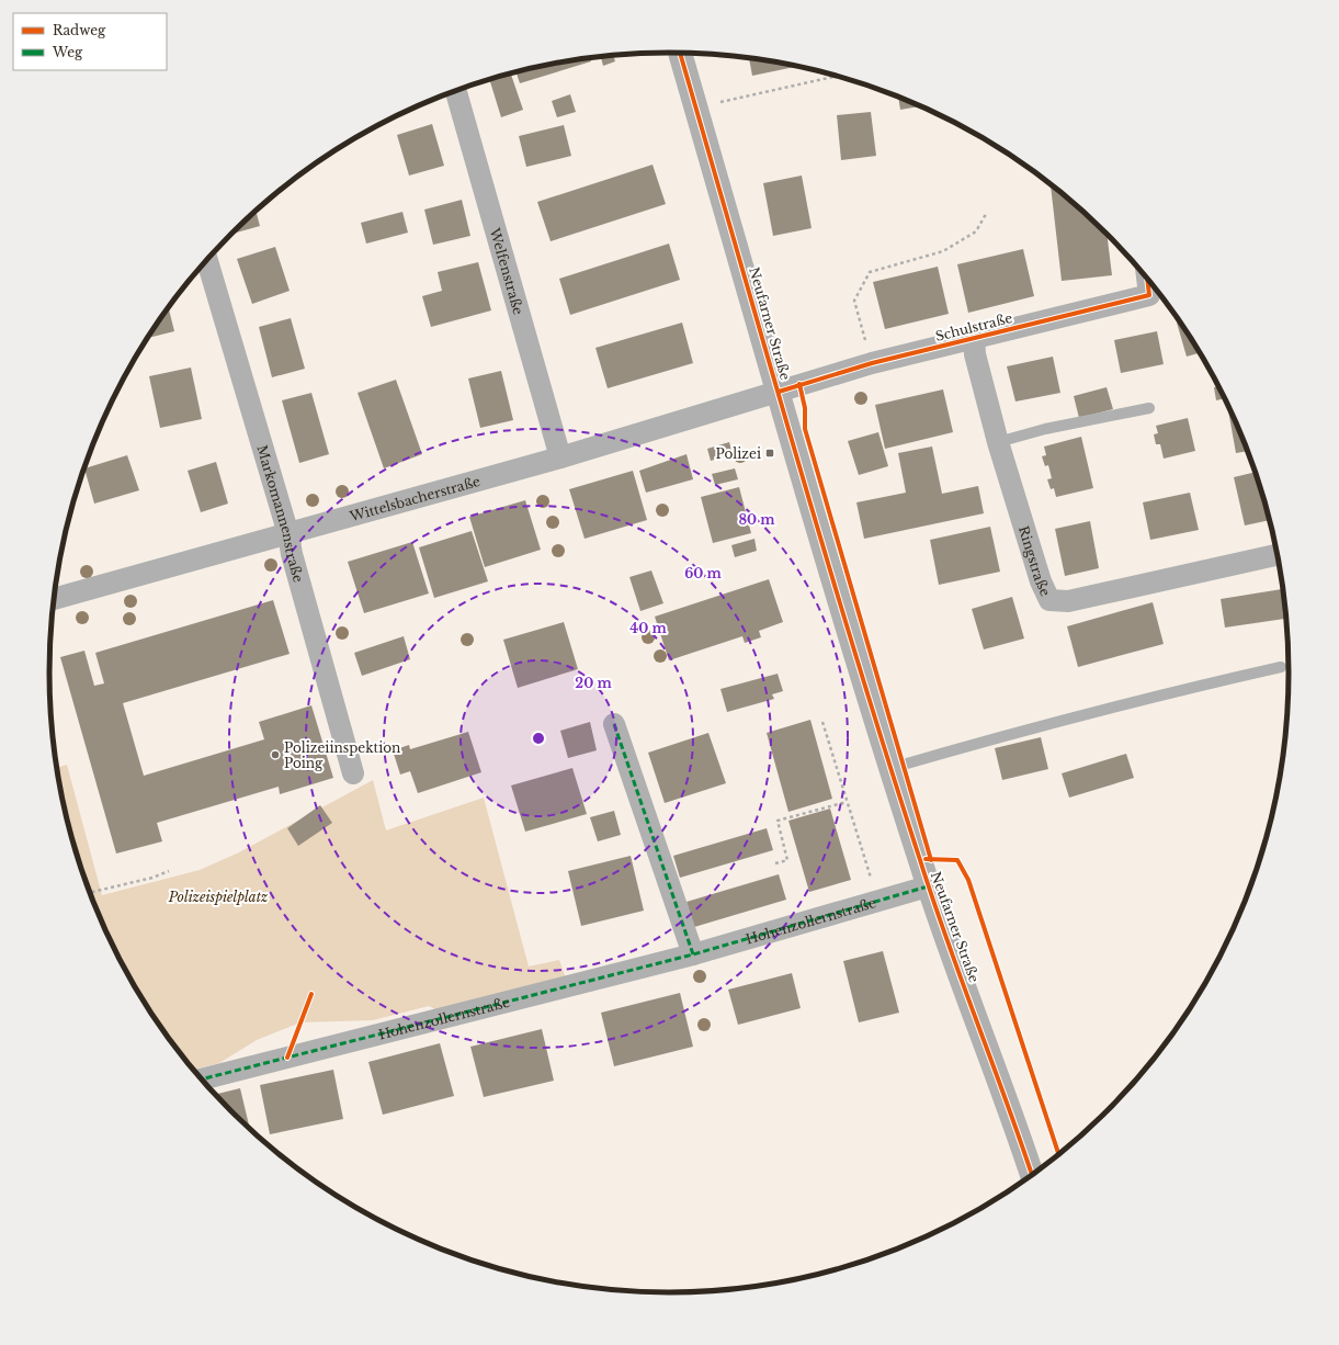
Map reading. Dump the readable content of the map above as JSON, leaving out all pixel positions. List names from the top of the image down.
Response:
{
  "streets": {
    "street": [
      "Welfenstraße",
      "Neufarner Straße",
      "Schulstraße",
      "Wittelsbacherstraße",
      "Markomannenstraße",
      "Ringstraße",
      "Hohenzollernstraße"
    ]
  },
  "crossings": [
    ["Welfenstraße", "Wittelsbacherstraße"],
    ["Neufarner Straße", "Schulstraße"],
    ["Neufarner Straße", "Wittelsbacherstraße"],
    ["Neufarner Straße", "Hohenzollernstraße"],
    ["Schulstraße", "Wittelsbacherstraße"],
    ["Schulstraße", "Ringstraße"],
    ["Wittelsbacherstraße", "Markomannenstraße"]
  ],
  "parks": ["Polizeispielplatz"],
  "places": {
    "transit": ["Polizei"],
    "other": ["Polizeiinspektion Poing"]
  },
  "legend": ["Radweg", "Weg"],
  "rings": [
    "80 m",
    "60 m",
    "40 m",
    "20 m"
  ]
}
